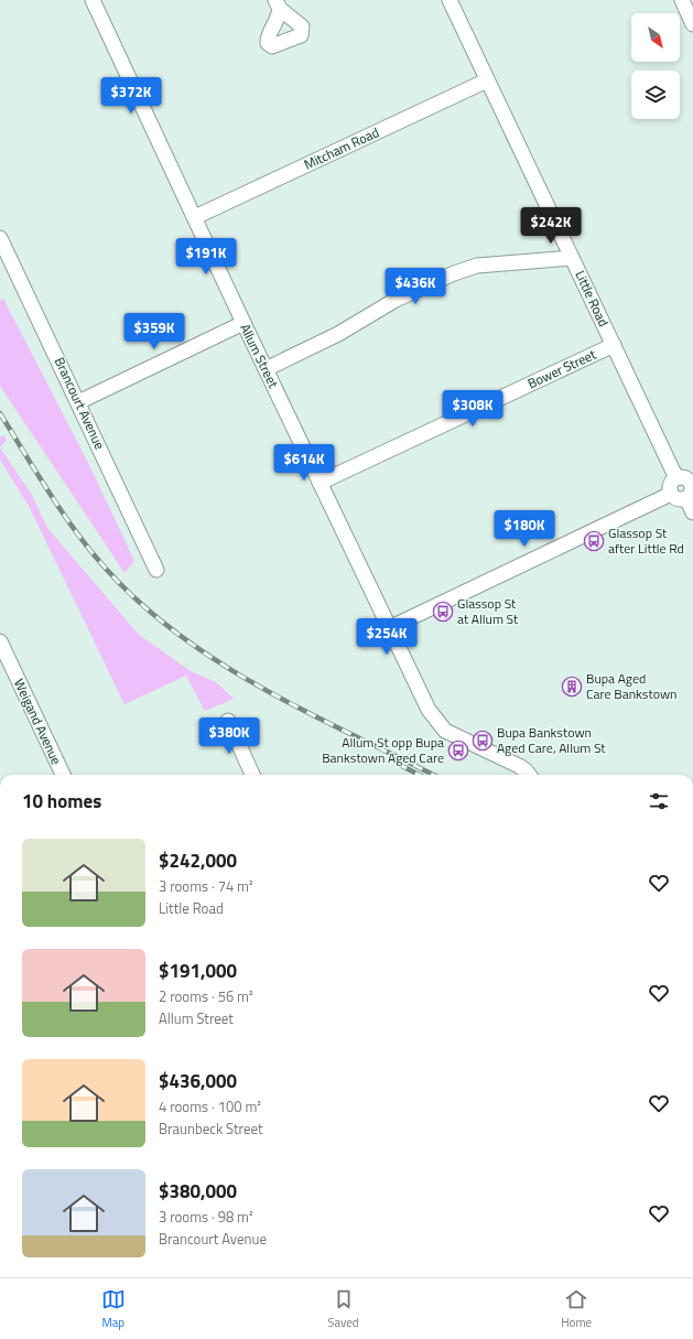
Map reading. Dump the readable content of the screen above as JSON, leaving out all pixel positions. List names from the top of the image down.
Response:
{
  "streets": {
    "street": [
      "Mitcham Road",
      "Little Road",
      "Allum Street",
      "Bower Street",
      "Brancourt Avenue",
      "Weigand Avenue"
    ]
  },
  "crossings": [
    ["Mitcham Road", "Little Road"],
    ["Mitcham Road", "Allum Street"],
    ["Little Road", "Bower Street"],
    ["Allum Street", "Bower Street"]
  ],
  "places": {
    "bus stop": [
      "Glassop St after Little Rd",
      "Glassop St at Allum St",
      "Bupa Bankstown Aged Care, Allum St",
      "Allum St opp Bupa Bankstown Aged Care"
    ],
    "building": ["Bupa Aged Care Bankstown"]
  },
  "north": "bottom right",
  "page": {
    "price": [
      "$372K",
      "$242K",
      "$191K",
      "$436K",
      "$359K",
      "$308K",
      "$614K",
      "$180K",
      "$254K",
      "$380K"
    ],
    "heading": "10 homes",
    "list": [
      {
        "name": "$242,000",
        "note": "3 rooms · 74 m² · Little Road"
      },
      {
        "name": "$191,000",
        "note": "2 rooms · 56 m² · Allum Street"
      },
      {
        "name": "$436,000",
        "note": "4 rooms · 100 m² · Braunbeck Street"
      },
      {
        "name": "$380,000",
        "note": "3 rooms · 98 m² · Brancourt Avenue"
      }
    ],
    "tabs": ["Map", "Saved", "Home"]
  }
}
